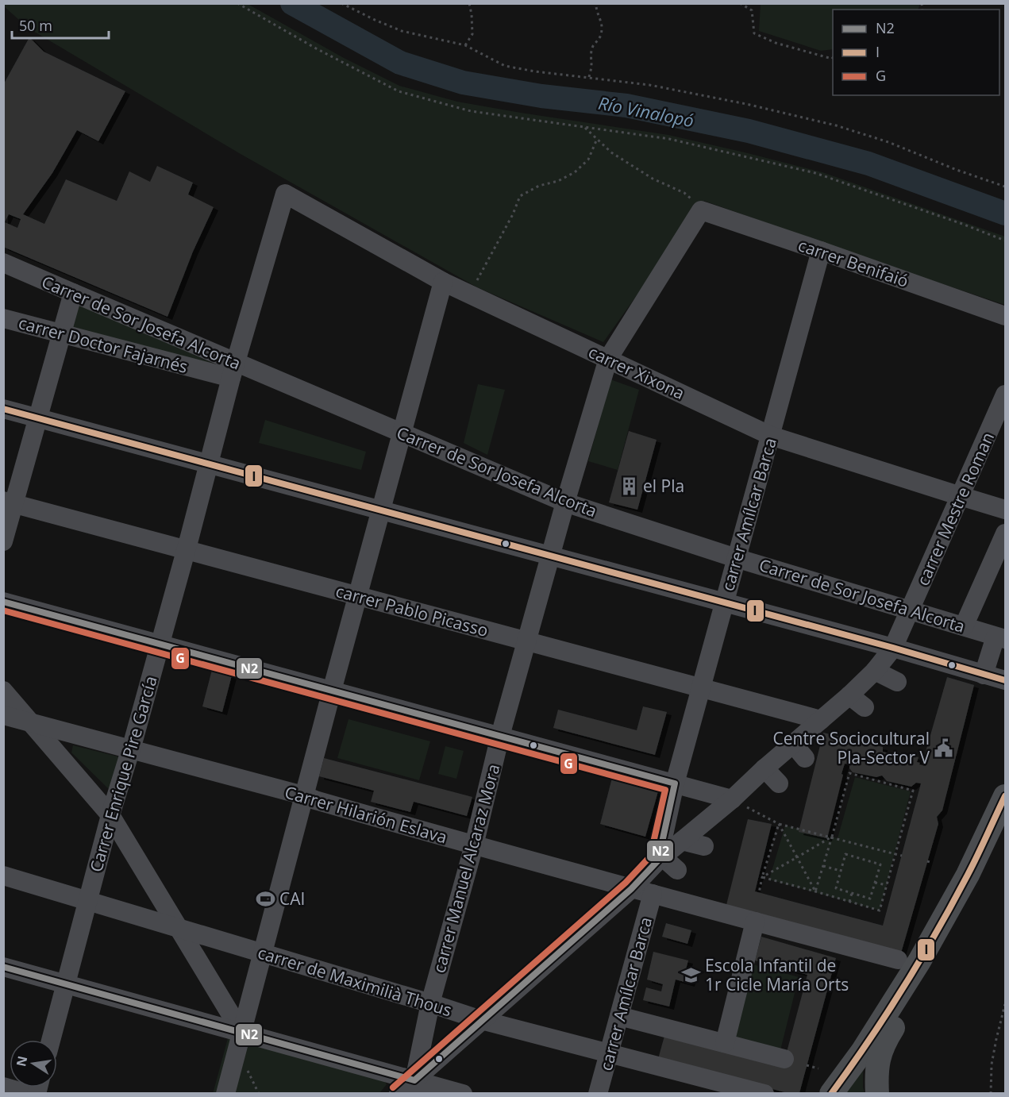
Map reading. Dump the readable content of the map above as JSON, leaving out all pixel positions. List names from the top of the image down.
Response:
{
  "streets": {
    "street": [
      "carrer Benifaió",
      "Carrer de Sor Josefa Alcorta",
      "carrer Doctor Fajarnés",
      "carrer Xixona",
      "carrer Mestre Roman",
      "carrer Amílcar Barca",
      "carrer Pablo Picasso",
      "Carrer Enrique Pire García",
      "Carrer Hilarión Eslava",
      "carrer Manuel Alcaraz Mora",
      "carrer de Maximilià Thous"
    ]
  },
  "crossings": [
    ["carrer Benifaió", "carrer Amílcar Barca"],
    ["carrer Benifaió", "carrer Manuel Alcaraz Mora"],
    ["Carrer de Sor Josefa Alcorta", "carrer Doctor Fajarnés"],
    ["Carrer de Sor Josefa Alcorta", "carrer Mestre Roman"],
    ["Carrer de Sor Josefa Alcorta", "carrer Amílcar Barca"],
    ["Carrer de Sor Josefa Alcorta", "Carrer Enrique Pire García"],
    ["Carrer de Sor Josefa Alcorta", "carrer Manuel Alcaraz Mora"],
    ["carrer Doctor Fajarnés", "Carrer Enrique Pire García"],
    ["carrer Xixona", "carrer Mestre Roman"],
    ["carrer Xixona", "carrer Amílcar Barca"],
    ["carrer Xixona", "Carrer Enrique Pire García"],
    ["carrer Xixona", "carrer Manuel Alcaraz Mora"],
    ["carrer Mestre Roman", "carrer Amílcar Barca"],
    ["carrer Mestre Roman", "carrer Pablo Picasso"],
    ["carrer Mestre Roman", "Carrer Hilarión Eslava"],
    ["carrer Mestre Roman", "carrer Manuel Alcaraz Mora"],
    ["carrer Mestre Roman", "carrer de Maximilià Thous"],
    ["carrer Amílcar Barca", "carrer Pablo Picasso"],
    ["carrer Amílcar Barca", "Carrer Hilarión Eslava"],
    ["carrer Amílcar Barca", "carrer de Maximilià Thous"],
    ["carrer Pablo Picasso", "Carrer Enrique Pire García"],
    ["carrer Pablo Picasso", "carrer Manuel Alcaraz Mora"],
    ["Carrer Enrique Pire García", "Carrer Hilarión Eslava"],
    ["Carrer Enrique Pire García", "carrer de Maximilià Thous"],
    ["Carrer Hilarión Eslava", "carrer Manuel Alcaraz Mora"],
    ["carrer Manuel Alcaraz Mora", "carrer de Maximilià Thous"]
  ],
  "water": ["Río Vinalopó"],
  "places": {
    "building": ["el Pla"],
    "public building": ["Centre Sociocultural Pla-Sector V"],
    "sports": ["CAI"],
    "school or university": ["Escola Infantil de 1r Cicle María Orts"]
  },
  "lines": ["transit line I", "transit line N2", "transit line G"],
  "legend": ["N2", "I", "G"],
  "scale_bar": "50 m",
  "north": "left"
}
